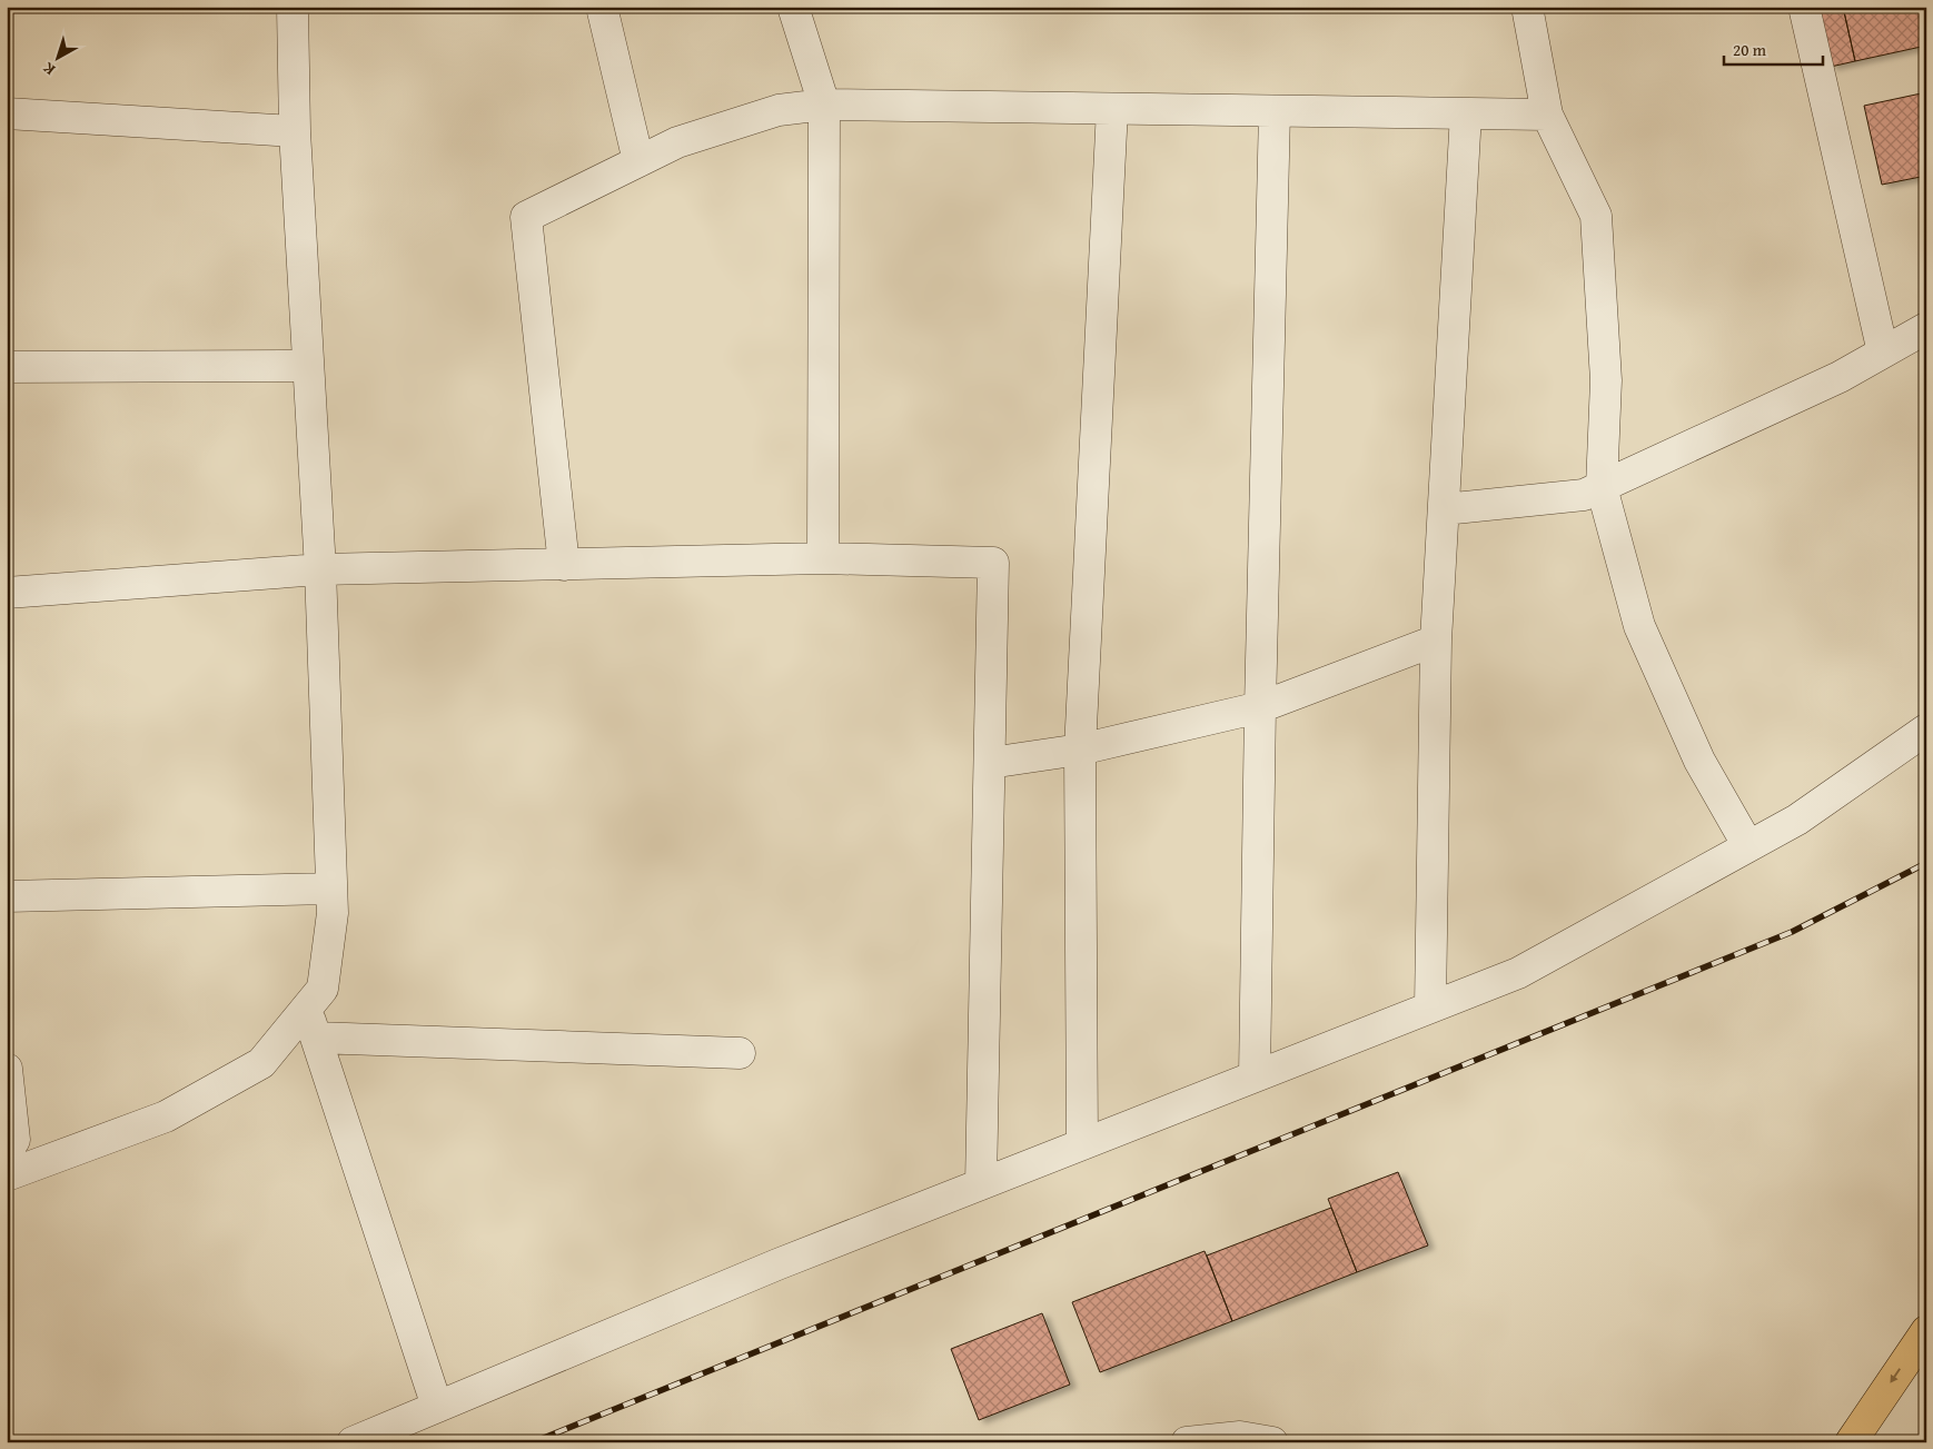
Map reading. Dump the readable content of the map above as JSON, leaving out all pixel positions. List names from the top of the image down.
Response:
{
  "scale_bar": "20 m",
  "north": "bottom left"
}
